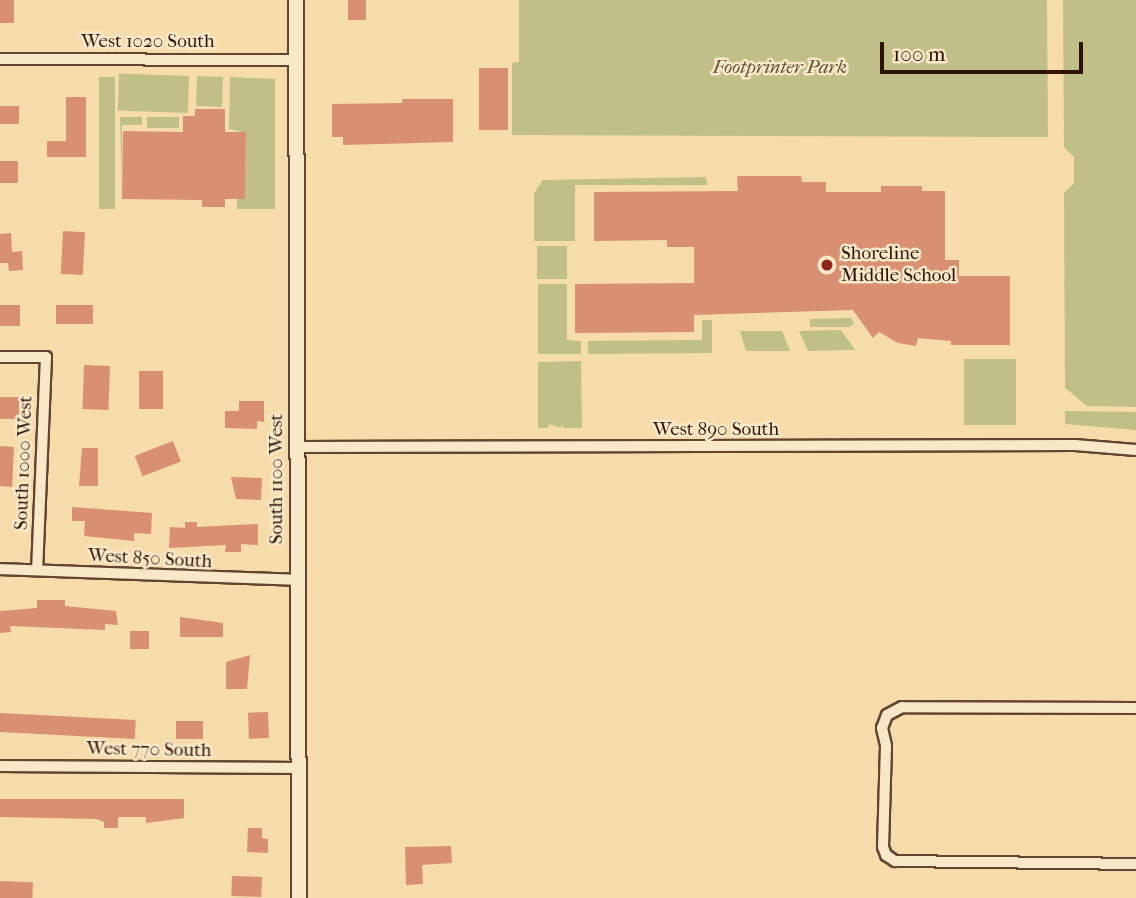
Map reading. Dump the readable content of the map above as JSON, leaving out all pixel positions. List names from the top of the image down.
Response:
{
  "streets": {
    "street": [
      "West 1020 South",
      "West 890 South",
      "South 1000 West",
      "South 1100 West",
      "West 850 South",
      "West 770 South"
    ]
  },
  "crossings": [
    ["West 1020 South", "South 1100 West"],
    ["West 890 South", "South 1100 West"],
    ["South 1000 West", "West 850 South"],
    ["South 1100 West", "West 850 South"],
    ["South 1100 West", "West 770 South"]
  ],
  "parks": ["Footprinter Park"],
  "places": ["Shoreline Middle School"],
  "scale_bar": "100 m"
}
